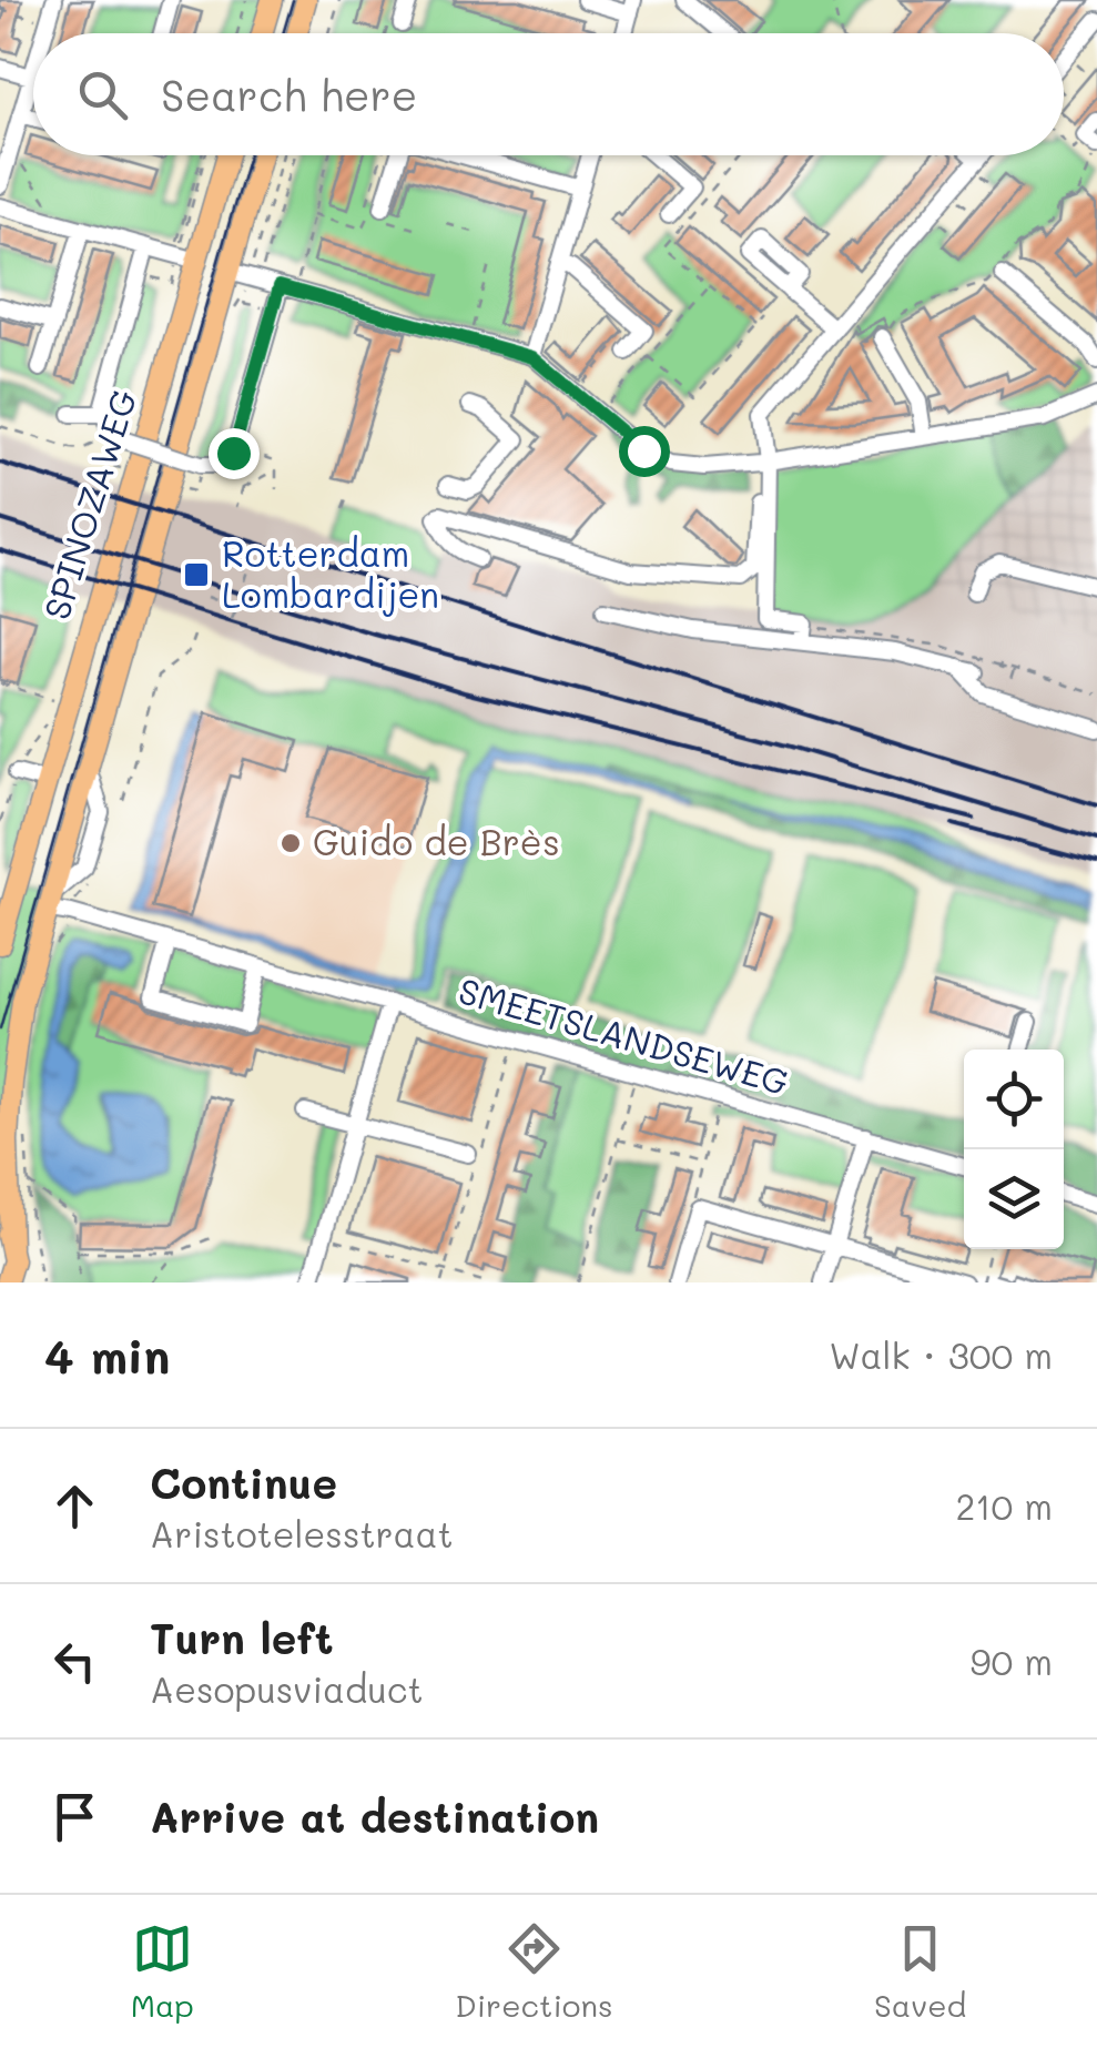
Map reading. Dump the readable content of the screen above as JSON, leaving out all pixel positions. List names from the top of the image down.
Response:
{
  "streets": {
    "main road": ["SPINOZAWEG"],
    "street": ["SMEETSLANDSEWEG"]
  },
  "crossings": [
    ["SPINOZAWEG", "SMEETSLANDSEWEG"]
  ],
  "places": {
    "transit": ["Rotterdam Lombardijen"],
    "other": ["Guido de Brès"]
  },
  "page": {
    "search": "Search here",
    "heading": ["4 min", "Walk · 300 m"],
    "list": [
      ["Continue", "Aristotelesstraat", "210 m"],
      ["Turn left", "Aesopusviaduct", "90 m"],
      "Arrive at destination"
    ],
    "nav": ["Map", "Directions", "Saved"]
  }
}
